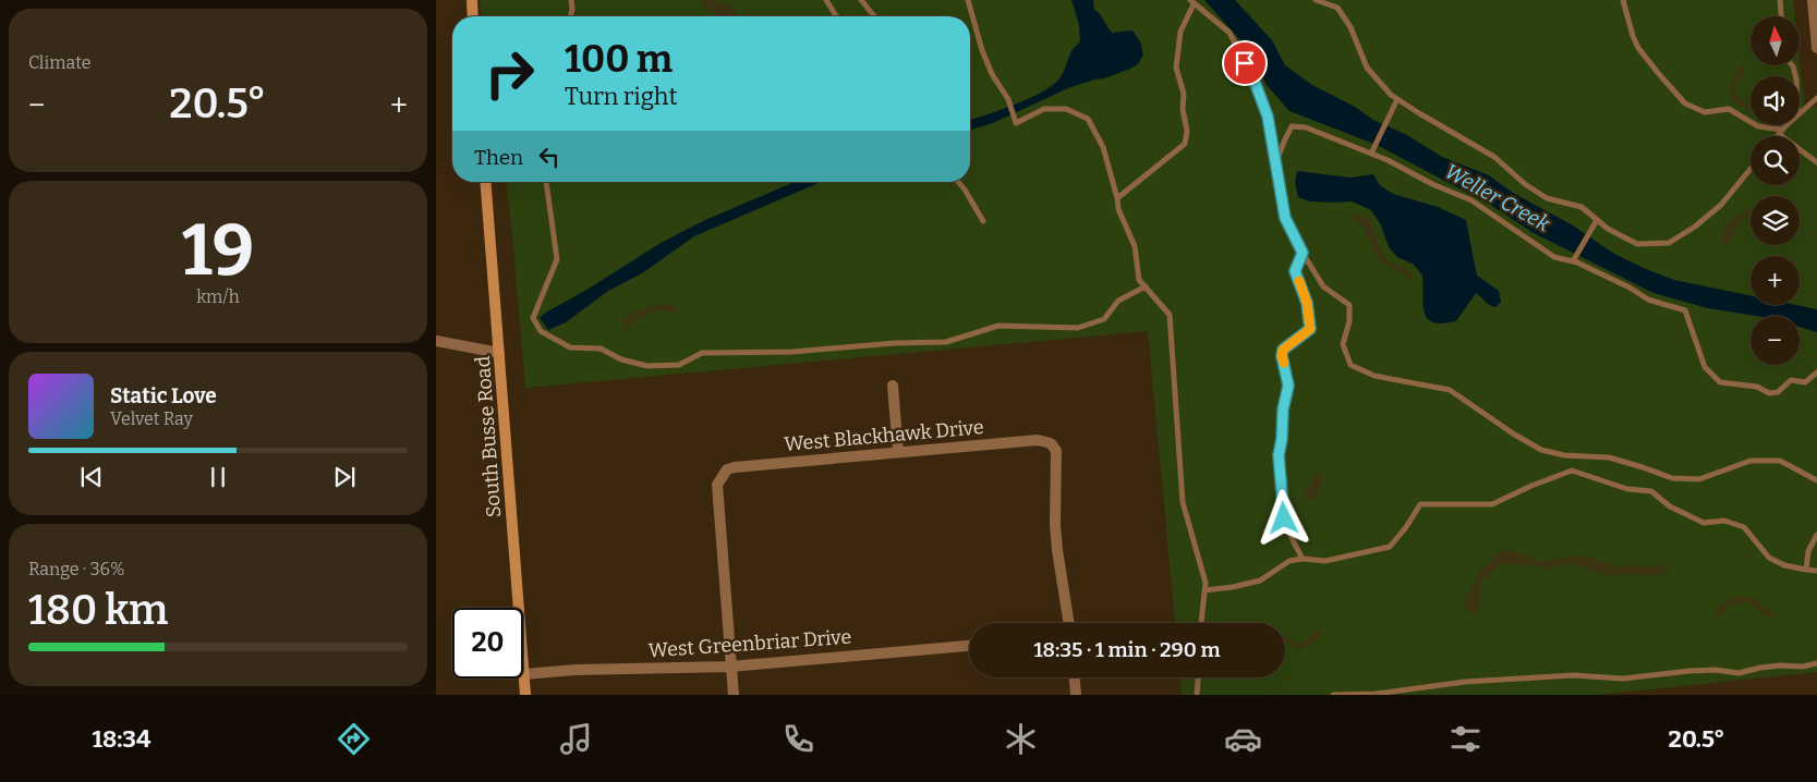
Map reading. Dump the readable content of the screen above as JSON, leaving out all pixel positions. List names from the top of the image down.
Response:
{
  "streets": {
    "main road": ["South Busse Road"],
    "street": ["West Blackhawk Drive", "West Greenbriar Drive"]
  },
  "crossings": [
    ["West Blackhawk Drive", "West Greenbriar Drive"],
    ["South Busse Road", "West Greenbriar Drive"]
  ],
  "water": ["Weller Creek"],
  "north": "top",
  "page": {
    "tile": [
      "Climate",
      ["19", "km/h"],
      ["Range · 36%", "180 km"]
    ],
    "map_buttons": ["+", "−"],
    "turn": ["100 m", "Turn right"],
    "heat": ["−", "20.5°", "+"],
    "then": "Then",
    "song": ["Static Love", "Velvet Ray"],
    "limit": "20",
    "trip": "18:35 · 1 min · 290 m",
    "tabs": ["18:34", "20.5°"]
  }
}
